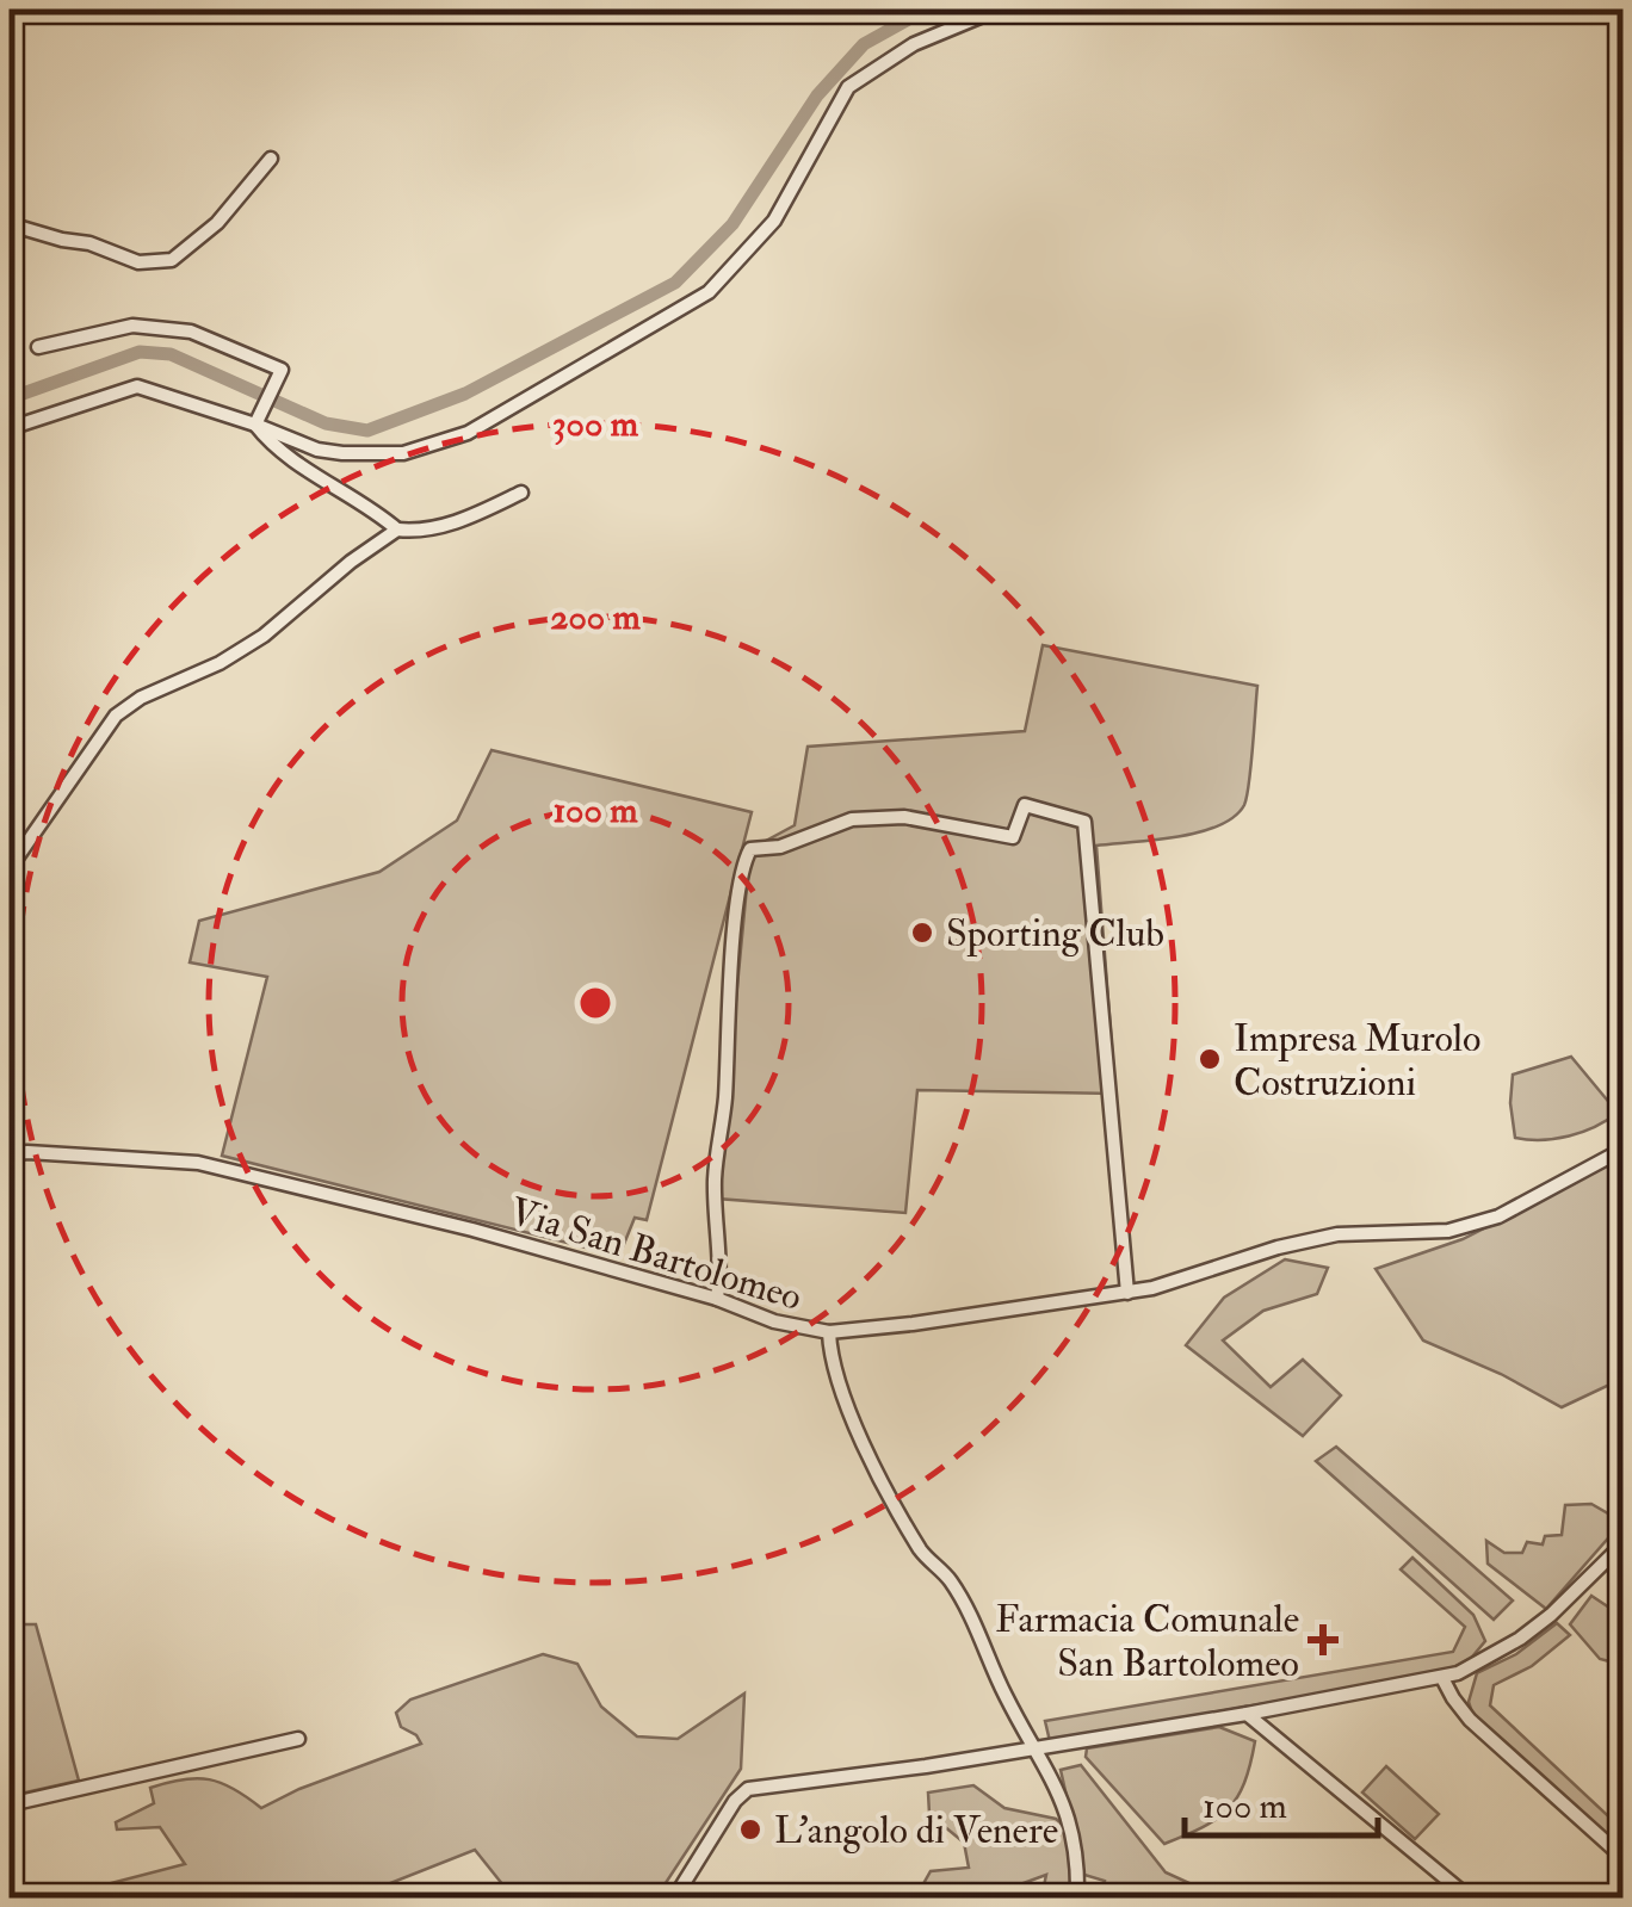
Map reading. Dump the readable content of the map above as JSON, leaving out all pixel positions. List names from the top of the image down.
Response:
{
  "streets": {
    "street": ["Via San Bartolomeo"]
  },
  "places": {
    "other": ["Sporting Club", "Impresa Murolo Costruzioni", "L'angolo di Venere"],
    "health": ["Farmacia Comunale San Bartolomeo"]
  },
  "scale_bar": "100 m",
  "rings": ["300 m", "200 m", "100 m"]
}
